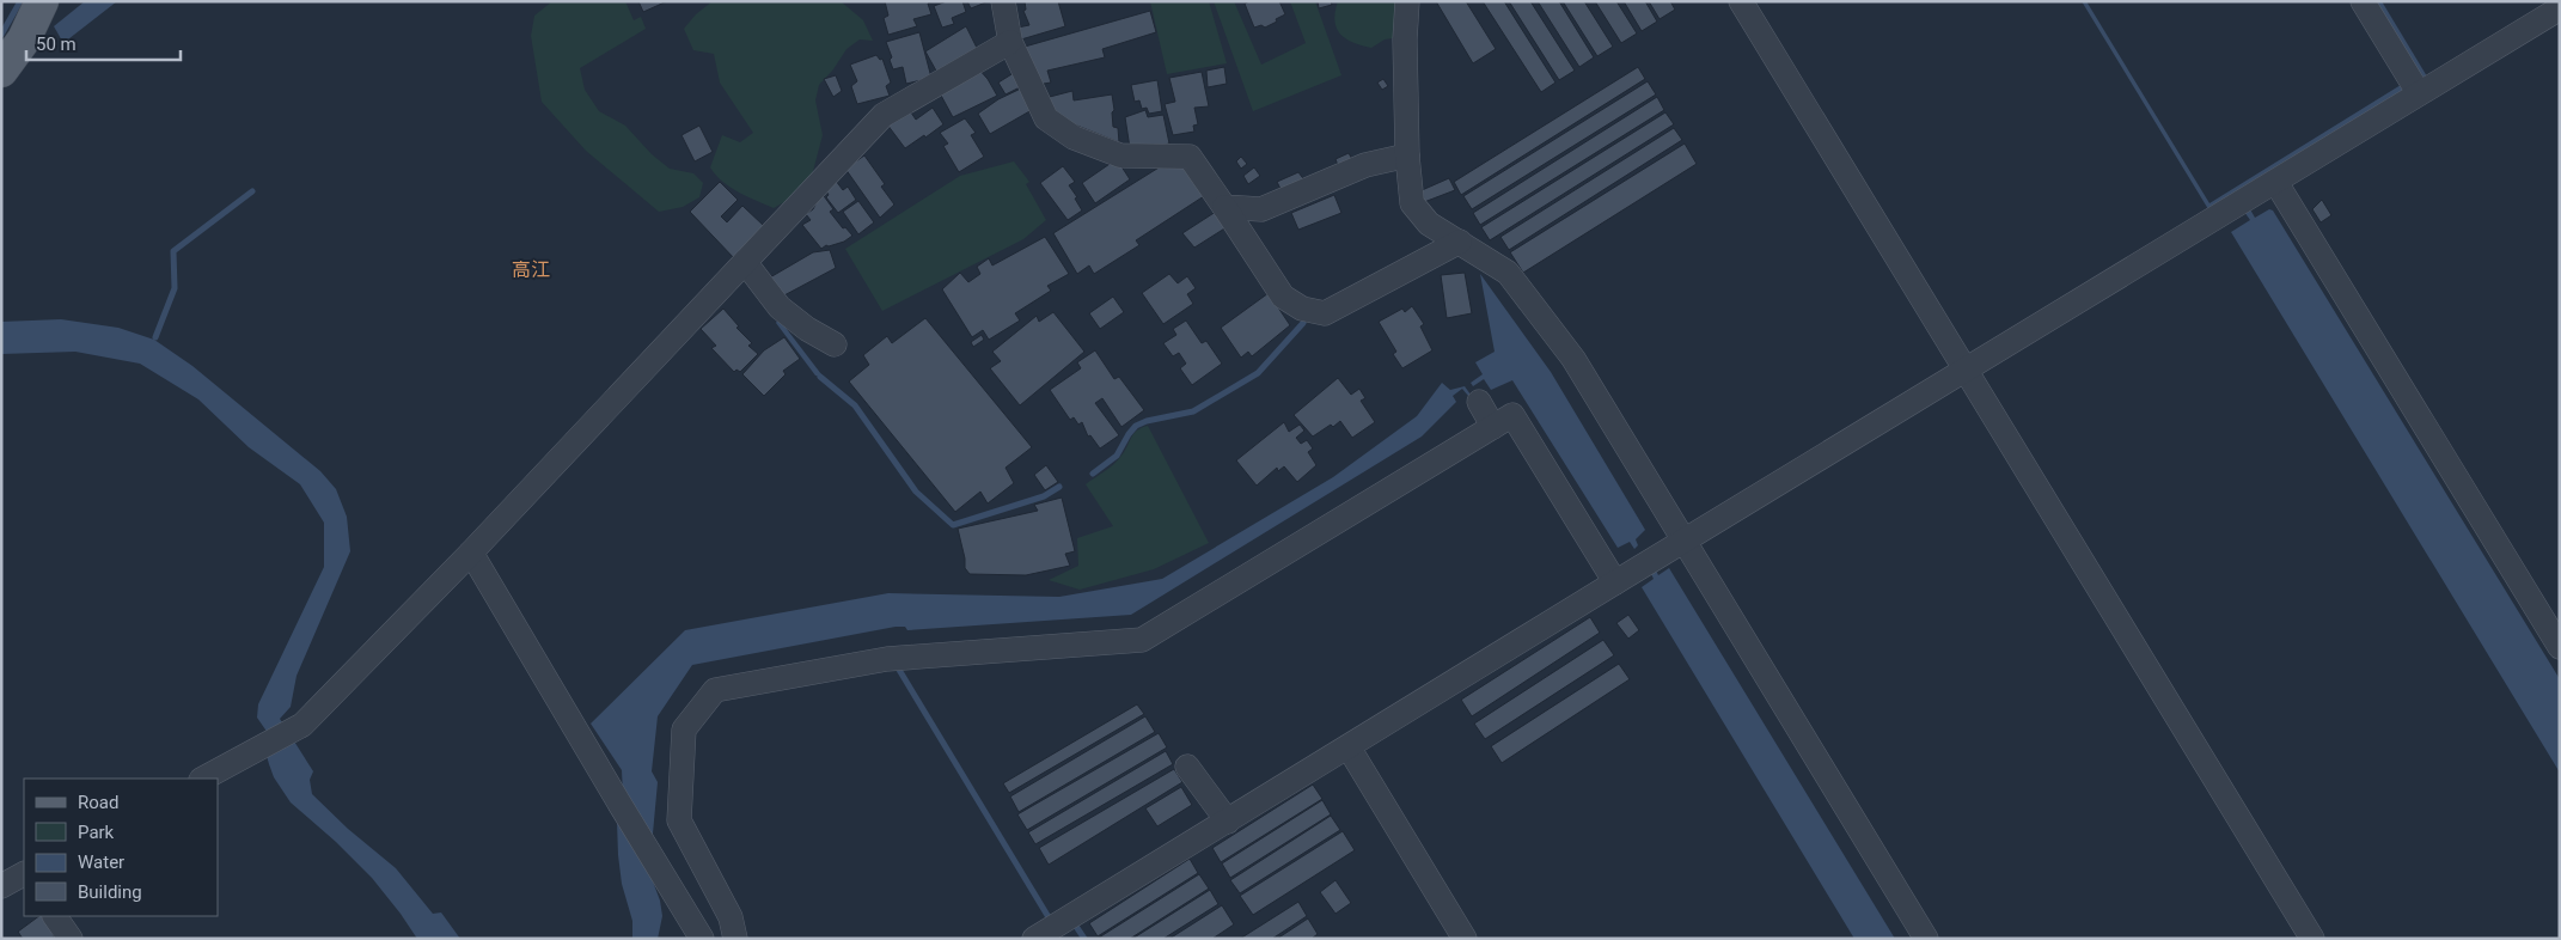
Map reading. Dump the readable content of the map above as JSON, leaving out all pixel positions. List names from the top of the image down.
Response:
{
  "districts": ["高江"],
  "legend": [
    "Road",
    "Park",
    "Water",
    "Building"
  ],
  "scale_bar": "50 m"
}
